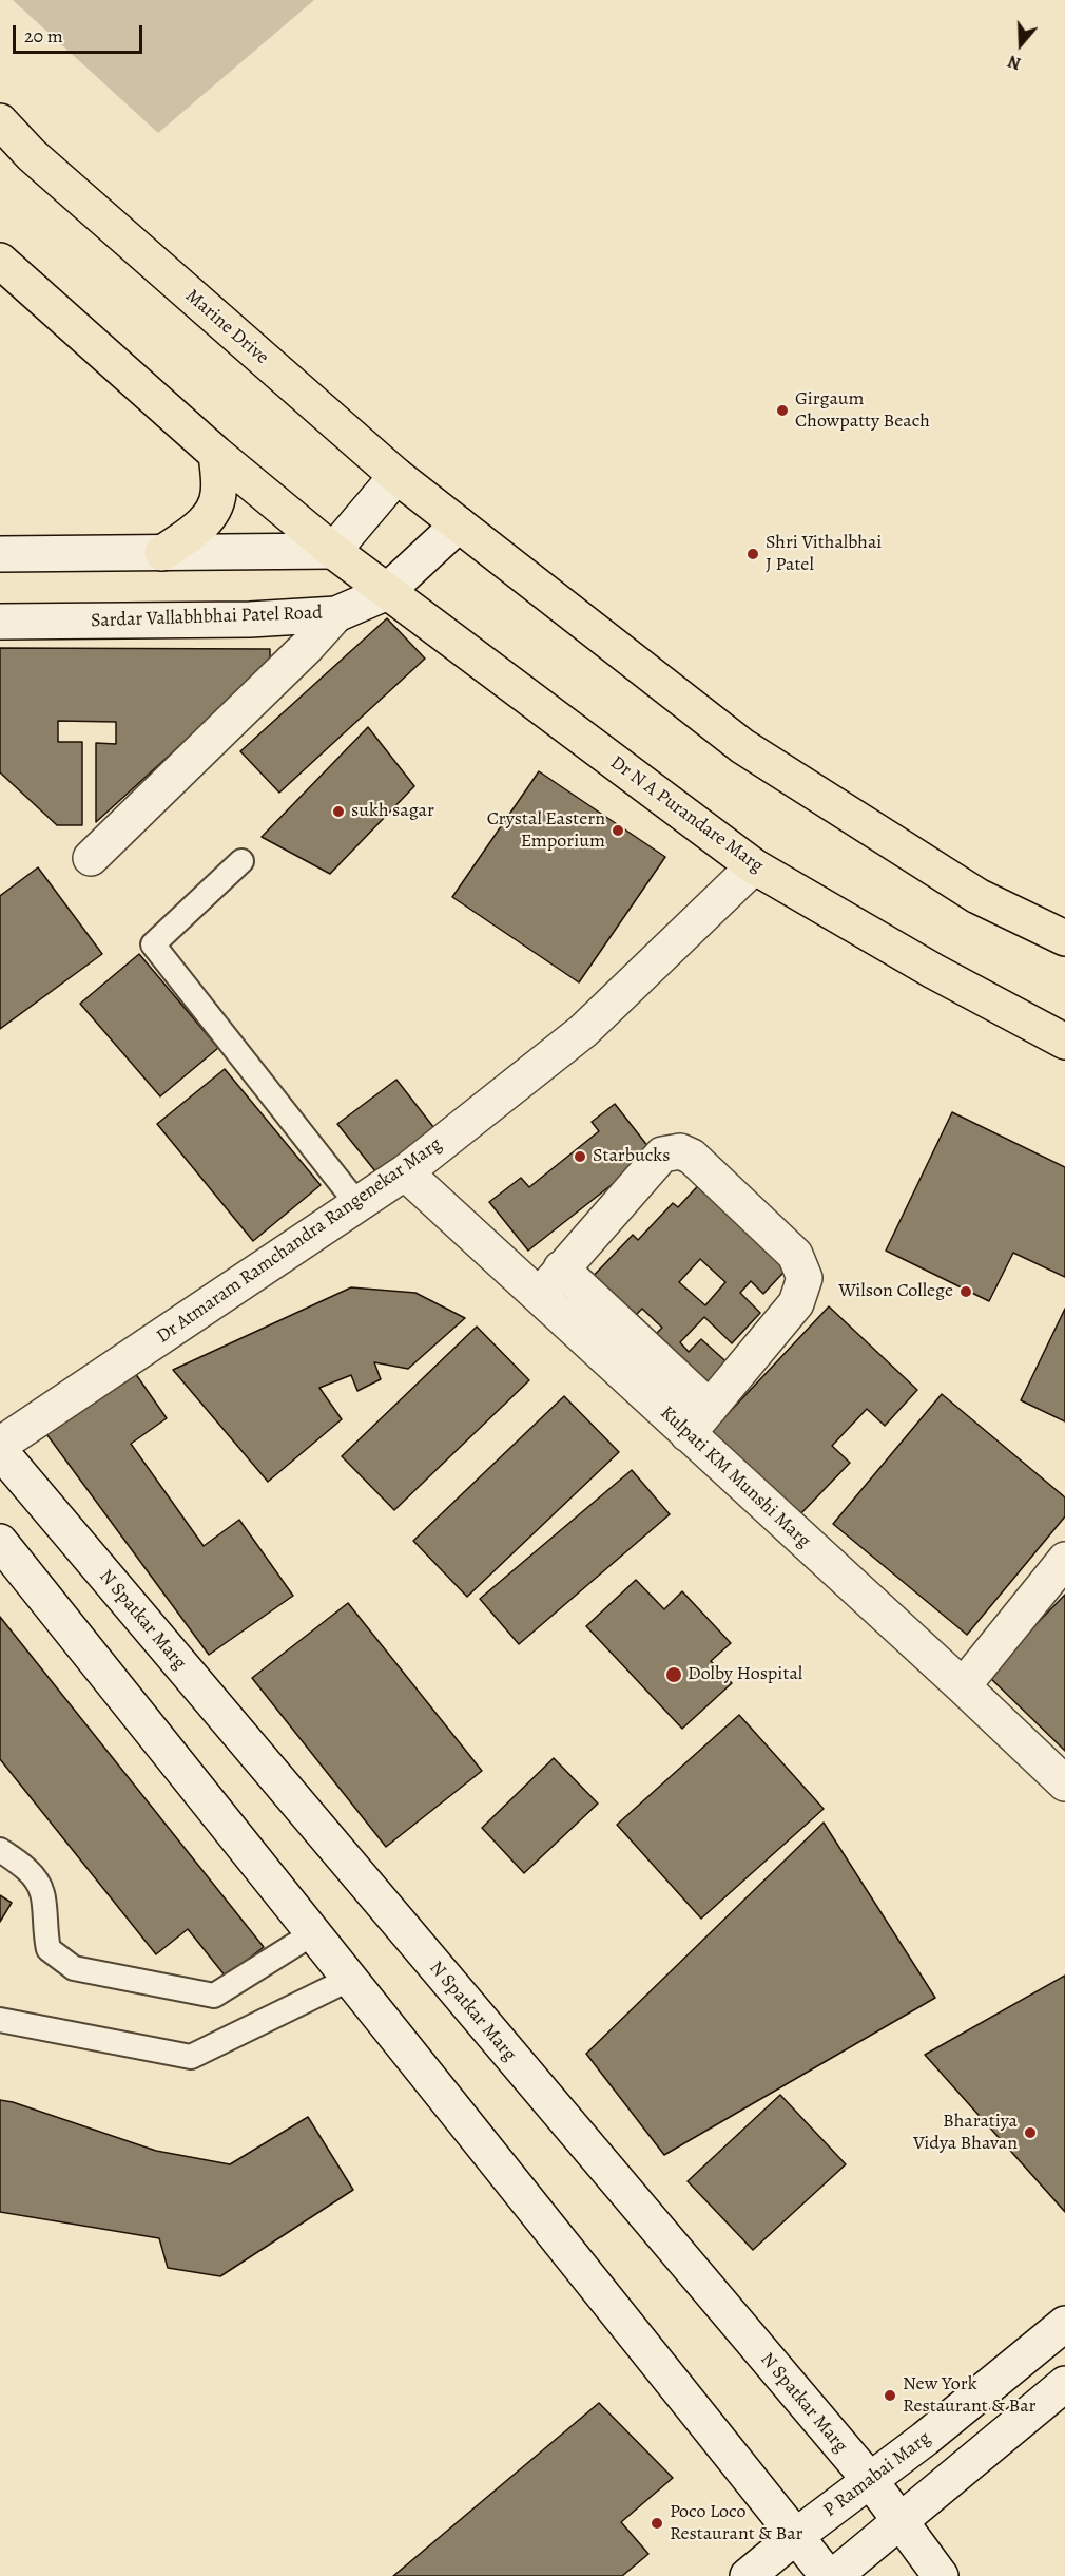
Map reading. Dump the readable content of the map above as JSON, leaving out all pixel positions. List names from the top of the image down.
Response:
{
  "streets": {
    "main road": [
      "Marine Drive",
      "Sardar Vallabhbhai Patel Road",
      "Dr N A Purandare Marg",
      "Dr Atmaram Ramchandra Rangenekar Marg",
      "Kulpati KM Munshi Marg",
      "N Spatkar Marg",
      "P Ramabai Marg"
    ]
  },
  "crossings": [
    ["Marine Drive", "Sardar Vallabhbhai Patel Road"],
    ["Sardar Vallabhbhai Patel Road", "Dr N A Purandare Marg"],
    ["Dr N A Purandare Marg", "Dr Atmaram Ramchandra Rangenekar Marg"],
    ["Dr Atmaram Ramchandra Rangenekar Marg", "Kulpati KM Munshi Marg"],
    ["N Spatkar Marg", "P Ramabai Marg"]
  ],
  "places": [
    "Girgaum Chowpatty Beach",
    "Shri Vithalbhai J Patel",
    "sukh sagar",
    "Crystal Eastern Emporium",
    "Starbucks",
    "Wilson College",
    "Dolby Hospital",
    "Bharatiya Vidya Bhavan",
    "New York Restaurant & Bar",
    "Poco Loco Restaurant & Bar"
  ],
  "scale_bar": "20 m",
  "north": "bottom"
}
